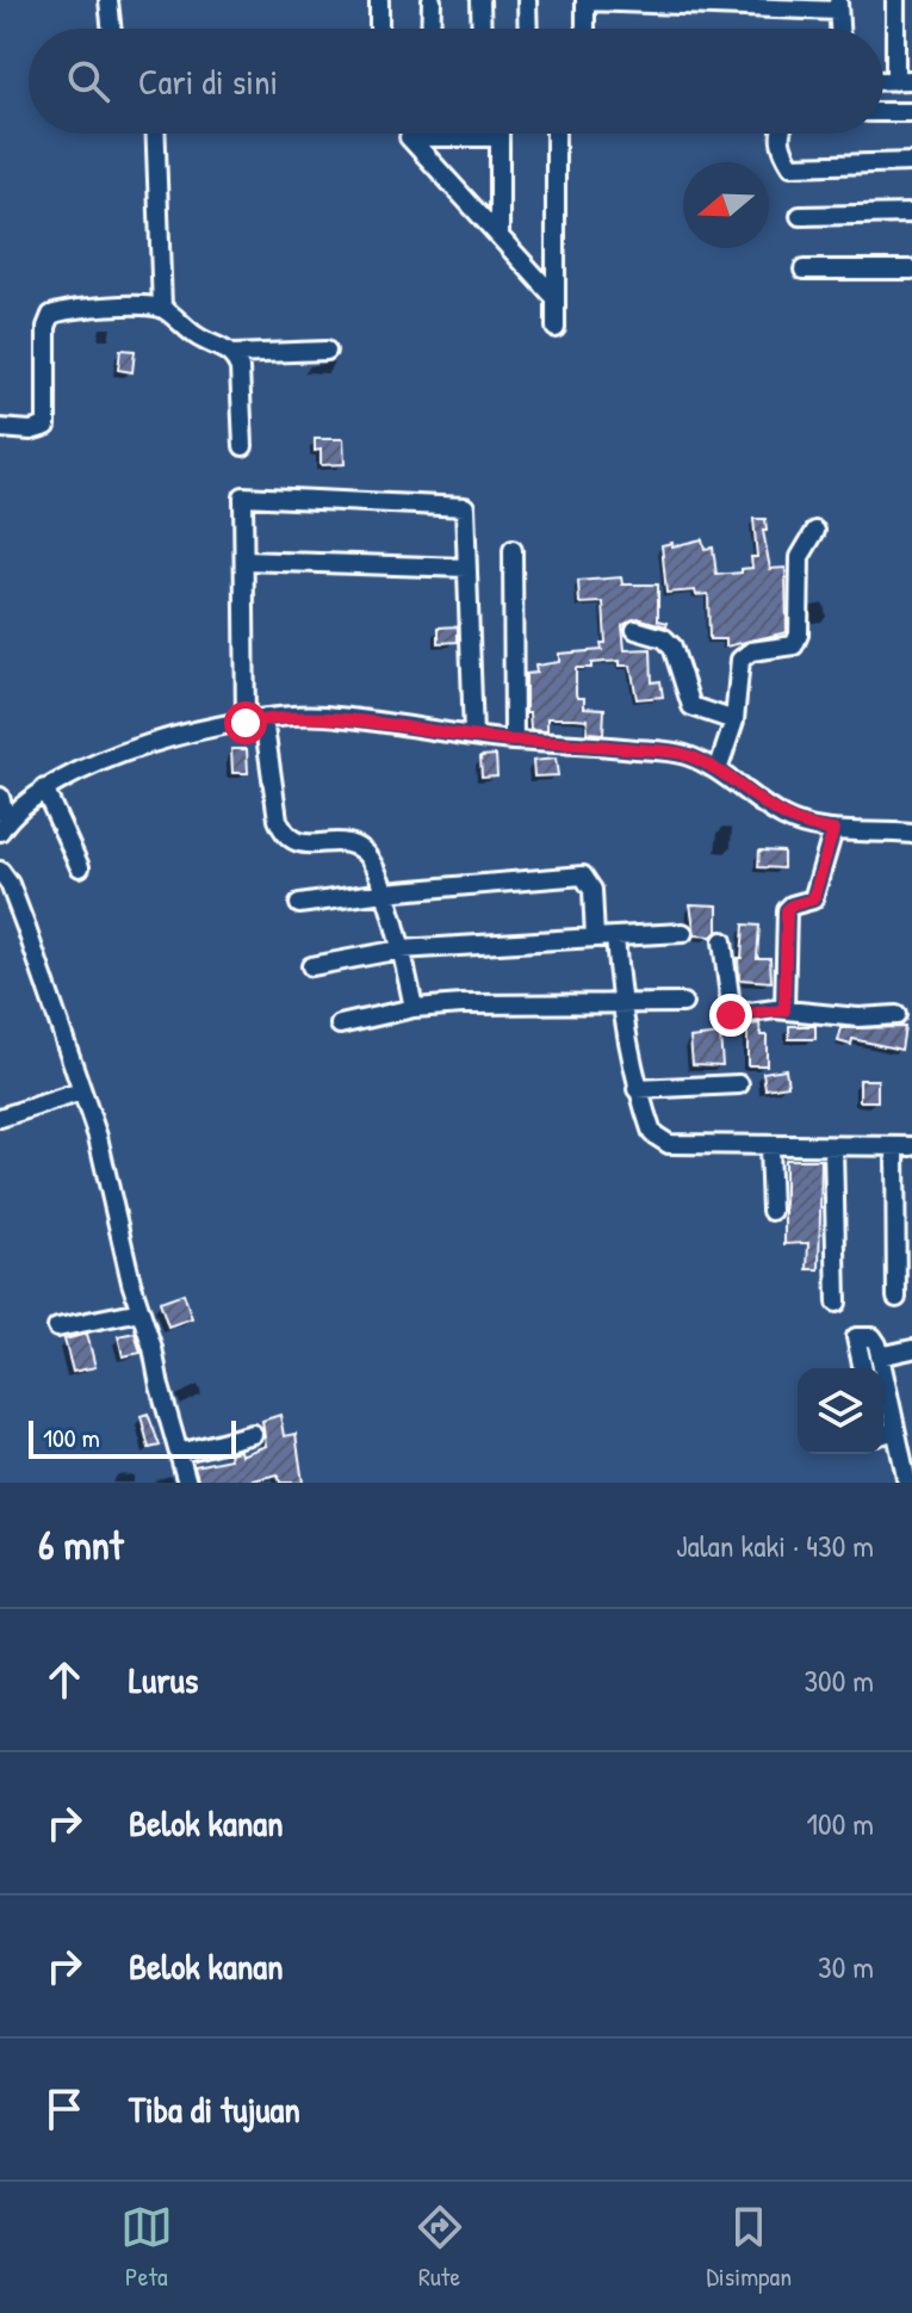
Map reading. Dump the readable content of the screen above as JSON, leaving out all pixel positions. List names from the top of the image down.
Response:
{
  "scale_bar": "100 m",
  "north": "left",
  "page": {
    "search": "Cari di sini",
    "scale": "100 m",
    "heading": ["6 mnt", "Jalan kaki · 430 m"],
    "list": [
      ["Lurus", "300 m"],
      ["Belok kanan", "100 m"],
      ["Belok kanan", "30 m"],
      "Tiba di tujuan"
    ],
    "nav": ["Peta", "Rute", "Disimpan"]
  }
}
